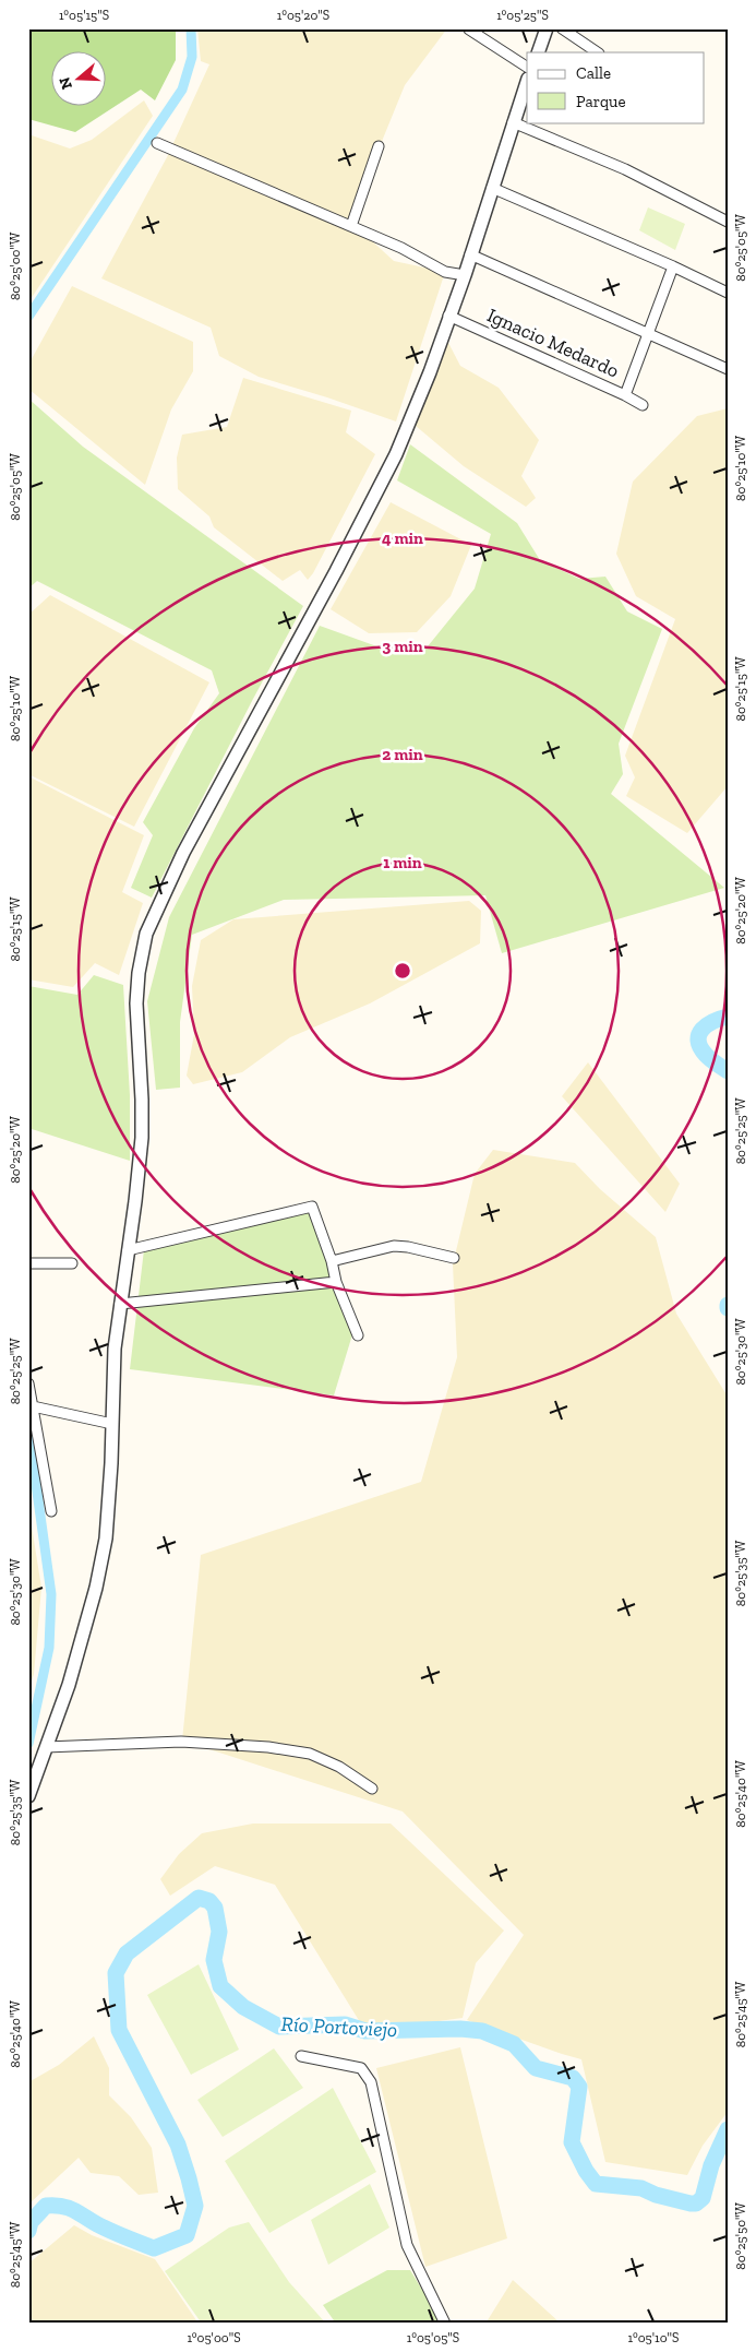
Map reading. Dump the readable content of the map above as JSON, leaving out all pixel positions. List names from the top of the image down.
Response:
{
  "streets": {
    "street": ["Ignacio Medardo"]
  },
  "water": ["Río Portoviejo"],
  "legend": ["Calle", "Parque"],
  "north": "left",
  "coordinates": [
    "1°05'15\"S",
    "1°05'20\"S",
    "1°05'25\"S",
    "80°25'05\"W",
    "80°25'00\"W",
    "80°25'10\"W",
    "80°25'15\"W",
    "80°25'20\"W",
    "80°25'25\"W",
    "80°25'30\"W",
    "80°25'35\"W",
    "80°25'40\"W",
    "80°25'45\"W",
    "80°25'50\"W",
    "1°05'00\"S",
    "1°05'05\"S",
    "1°05'10\"S"
  ],
  "rings": [
    "4 min",
    "3 min",
    "2 min",
    "1 min"
  ]
}
